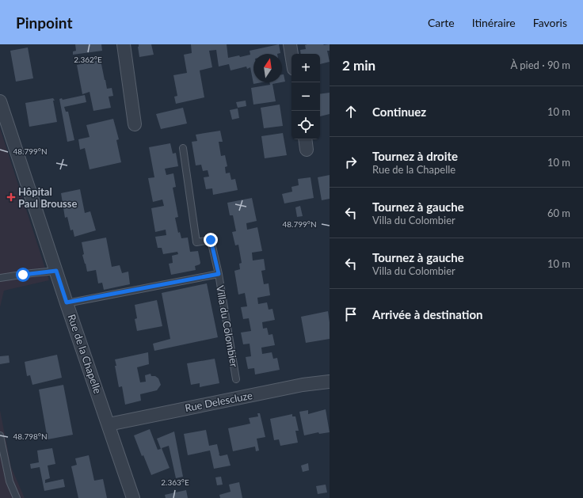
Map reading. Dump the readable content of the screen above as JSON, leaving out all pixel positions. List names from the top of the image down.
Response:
{
  "streets": {
    "street": ["Rue de la Chapelle", "Rue Delescluze"],
    "lane": ["Villa du Colombier"]
  },
  "crossings": [
    ["Villa du Colombier", "Rue de la Chapelle"],
    ["Rue de la Chapelle", "Rue Delescluze"]
  ],
  "places": {
    "health": ["Hôpital Paul Brousse"]
  },
  "north": "top",
  "page": {
    "header": "Pinpoint",
    "nav": ["Carte", "Itinéraire", "Favoris"],
    "heading": ["2 min", "À pied · 90 m"],
    "map_buttons": ["+", "−"],
    "list": [
      ["Continuez", "10 m"],
      ["Tournez à droite", "Rue de la Chapelle", "10 m"],
      ["Tournez à gauche", "Villa du Colombier", "60 m"],
      ["Tournez à gauche", "Villa du Colombier", "10 m"],
      "Arrivée à destination"
    ]
  },
  "coordinates": [
    "2.362°E",
    "48.799°N",
    "48.798°N",
    "2.363°E"
  ]
}
